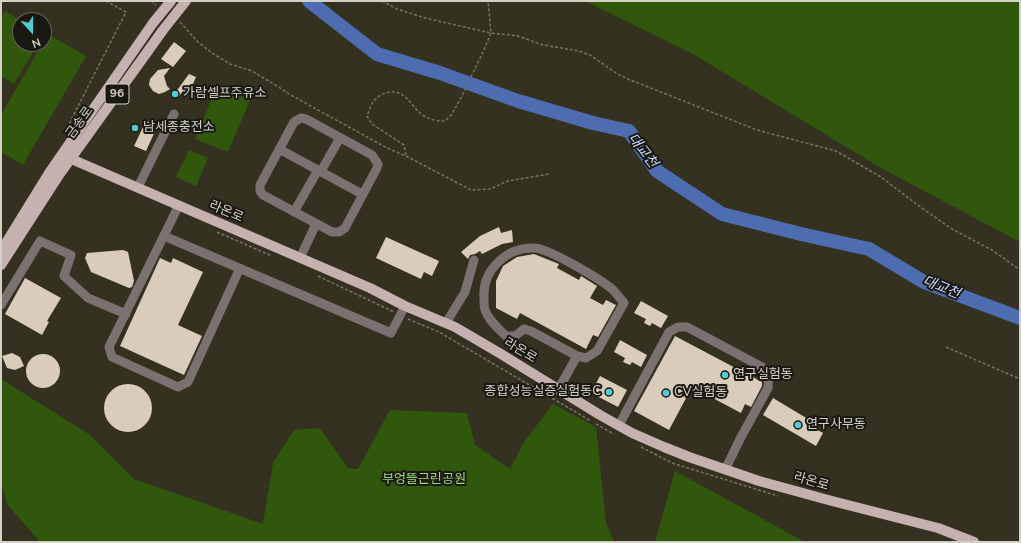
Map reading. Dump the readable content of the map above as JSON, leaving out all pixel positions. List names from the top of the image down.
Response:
{
  "streets": {
    "main road": ["96", "금송로", "라온로"]
  },
  "crossings": [
    ["금송로", "라온로"]
  ],
  "water": ["대교천"],
  "parks": ["부엉뜰근린공원"],
  "places": [
    "가람셀프주유소",
    "남세종충전소",
    "연구실험동",
    "종합성능실증실험동C",
    "CV실험동",
    "연구사무동"
  ],
  "north": "bottom"
}
